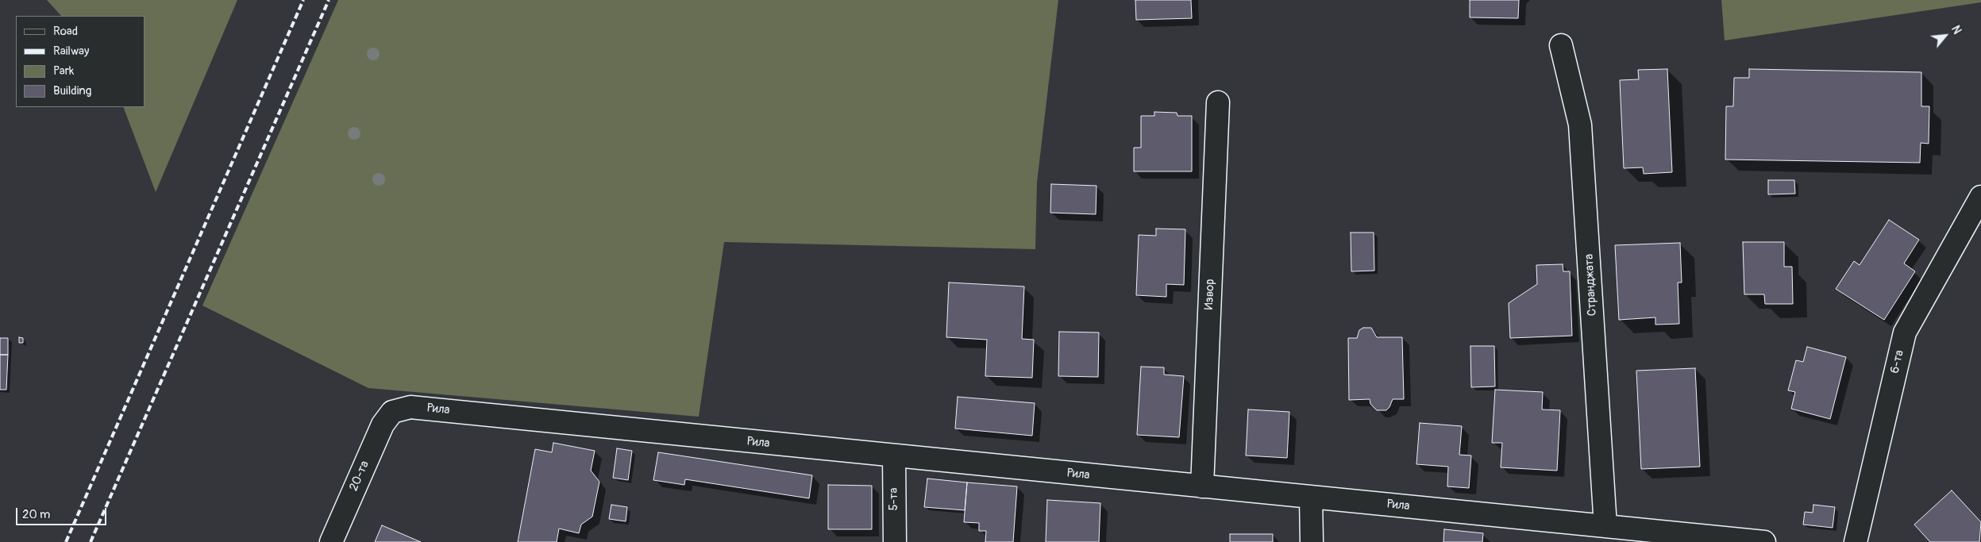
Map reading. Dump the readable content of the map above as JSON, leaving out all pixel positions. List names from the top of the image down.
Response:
{
  "streets": {
    "street": [
      "Странджата",
      "Извор",
      "6-та",
      "Рила",
      "20-та",
      "5-та"
    ]
  },
  "crossings": [
    ["Странджата", "Рила"],
    ["Извор", "Рила"],
    ["Рила", "20-та"],
    ["Рила", "5-та"]
  ],
  "legend": [
    "Road",
    "Railway",
    "Park",
    "Building"
  ],
  "scale_bar": "20 m",
  "north": "top right"
}
